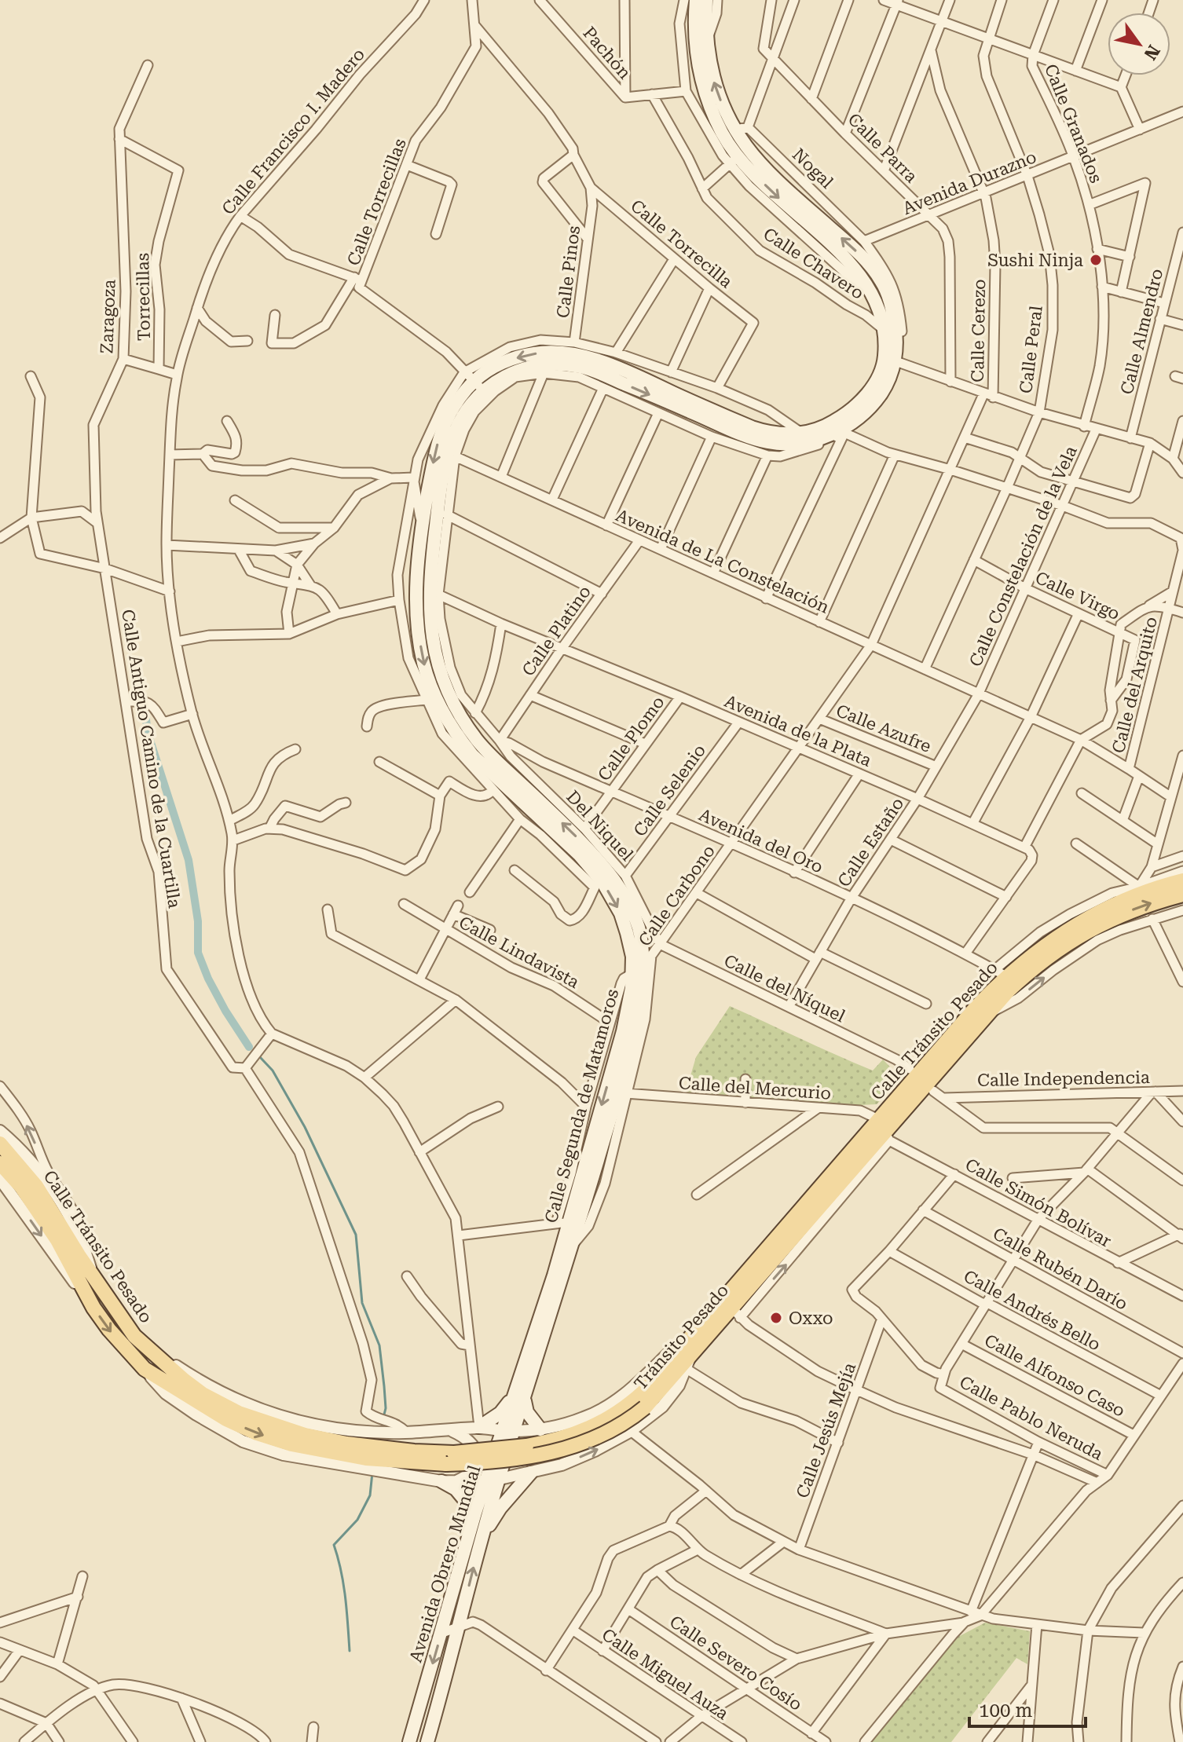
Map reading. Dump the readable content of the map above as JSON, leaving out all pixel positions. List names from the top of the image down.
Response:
{
  "streets": {
    "main road": [
      "Calle Tránsito Pesado",
      "Calle Segunda de Matamoros",
      "Tránsito Pesado",
      "Avenida Obrero Mundial"
    ],
    "street": [
      "Pachón",
      "Calle Granados",
      "Calle Francisco I. Madero",
      "Calle Parra",
      "Nogal",
      "Avenida Durazno",
      "Calle Torrecillas",
      "Calle Torrecilla",
      "Calle Chavero",
      "Calle Pinos",
      "Torrecillas",
      "Zaragoza",
      "Calle Cerezo",
      "Calle Almendro",
      "Calle Peral",
      "Calle Constelación de la Vela",
      "Avenida de La Constelación",
      "Calle Virgo",
      "Calle Platino",
      "Calle del Arquito",
      "Calle Azufre",
      "Avenida de la Plata",
      "Calle Plomo",
      "Calle Antiguo Camino de la Cuartilla",
      "Calle Selenio",
      "Del Niquel",
      "Avenida del Oro",
      "Calle Estaño",
      "Calle Carbono",
      "Calle Lindavista",
      "Calle del Níquel",
      "Calle Independencia",
      "Calle del Mercurio",
      "Calle Simón Bolívar",
      "Calle Rubén Darío",
      "Calle Andrés Bello",
      "Calle Alfonso Caso",
      "Calle Pablo Neruda",
      "Calle Jesús Mejía",
      "Calle Severo Cosío",
      "Calle Miguel Auza"
    ]
  },
  "crossings": [
    ["Calle Granados", "Avenida Durazno"],
    ["Calle Francisco I. Madero", "Calle Torrecillas"],
    ["Calle Parra", "Avenida Durazno"],
    ["Nogal", "Avenida Durazno"],
    ["Avenida Durazno", "Calle Cerezo"],
    ["Avenida Durazno", "Calle Peral"],
    ["Calle Torrecillas", "Calle Torrecilla"],
    ["Calle Torrecillas", "Calle Segunda de Matamoros"],
    ["Calle Torrecilla", "Calle Pinos"],
    ["Torrecillas", "Zaragoza"],
    ["Zaragoza", "Calle Antiguo Camino de la Cuartilla"],
    ["Calle Peral", "Avenida de La Constelación"],
    ["Calle Peral", "Calle Virgo"],
    ["Calle Constelación de la Vela", "Avenida de La Constelación"],
    ["Calle Constelación de la Vela", "Calle Virgo"],
    ["Calle Constelación de la Vela", "Calle Estaño"],
    ["Avenida de La Constelación", "Calle Platino"],
    ["Avenida de La Constelación", "Calle del Arquito"],
    ["Avenida de La Constelación", "Del Niquel"],
    ["Avenida de La Constelación", "Calle Estaño"],
    ["Avenida de La Constelación", "Calle Carbono"],
    ["Calle Platino", "Avenida de la Plata"],
    ["Calle Platino", "Del Niquel"],
    ["Calle Platino", "Avenida del Oro"],
    ["Calle Azufre", "Calle Estaño"],
    ["Calle Azufre", "Calle Carbono"],
    ["Avenida de la Plata", "Calle Plomo"],
    ["Avenida de la Plata", "Calle Selenio"],
    ["Avenida de la Plata", "Del Niquel"],
    ["Avenida de la Plata", "Calle Estaño"],
    ["Avenida de la Plata", "Calle Carbono"],
    ["Calle Plomo", "Del Niquel"],
    ["Calle Plomo", "Avenida del Oro"],
    ["Calle Selenio", "Del Niquel"],
    ["Calle Selenio", "Avenida del Oro"],
    ["Del Niquel", "Avenida del Oro"],
    ["Del Niquel", "Calle Carbono"],
    ["Del Niquel", "Calle del Níquel"],
    ["Avenida del Oro", "Calle Estaño"],
    ["Avenida del Oro", "Calle Carbono"],
    ["Avenida del Oro", "Calle Tránsito Pesado"],
    ["Calle Estaño", "Calle del Níquel"],
    ["Calle Carbono", "Calle del Níquel"],
    ["Calle Carbono", "Calle del Mercurio"],
    ["Calle Carbono", "Calle Segunda de Matamoros"],
    ["Calle Tránsito Pesado", "Calle del Mercurio"],
    ["Calle Tránsito Pesado", "Calle Simón Bolívar"],
    ["Calle Tránsito Pesado", "Tránsito Pesado"],
    ["Calle del Mercurio", "Calle Simón Bolívar"],
    ["Calle del Mercurio", "Tránsito Pesado"],
    ["Calle Segunda de Matamoros", "Avenida Obrero Mundial"],
    ["Calle Simón Bolívar", "Tránsito Pesado"],
    ["Calle Andrés Bello", "Calle Pablo Neruda"],
    ["Calle Pablo Neruda", "Calle Jesús Mejía"]
  ],
  "places": ["Sushi Ninja", "Oxxo"],
  "scale_bar": "100 m",
  "north": "bottom right"
}
